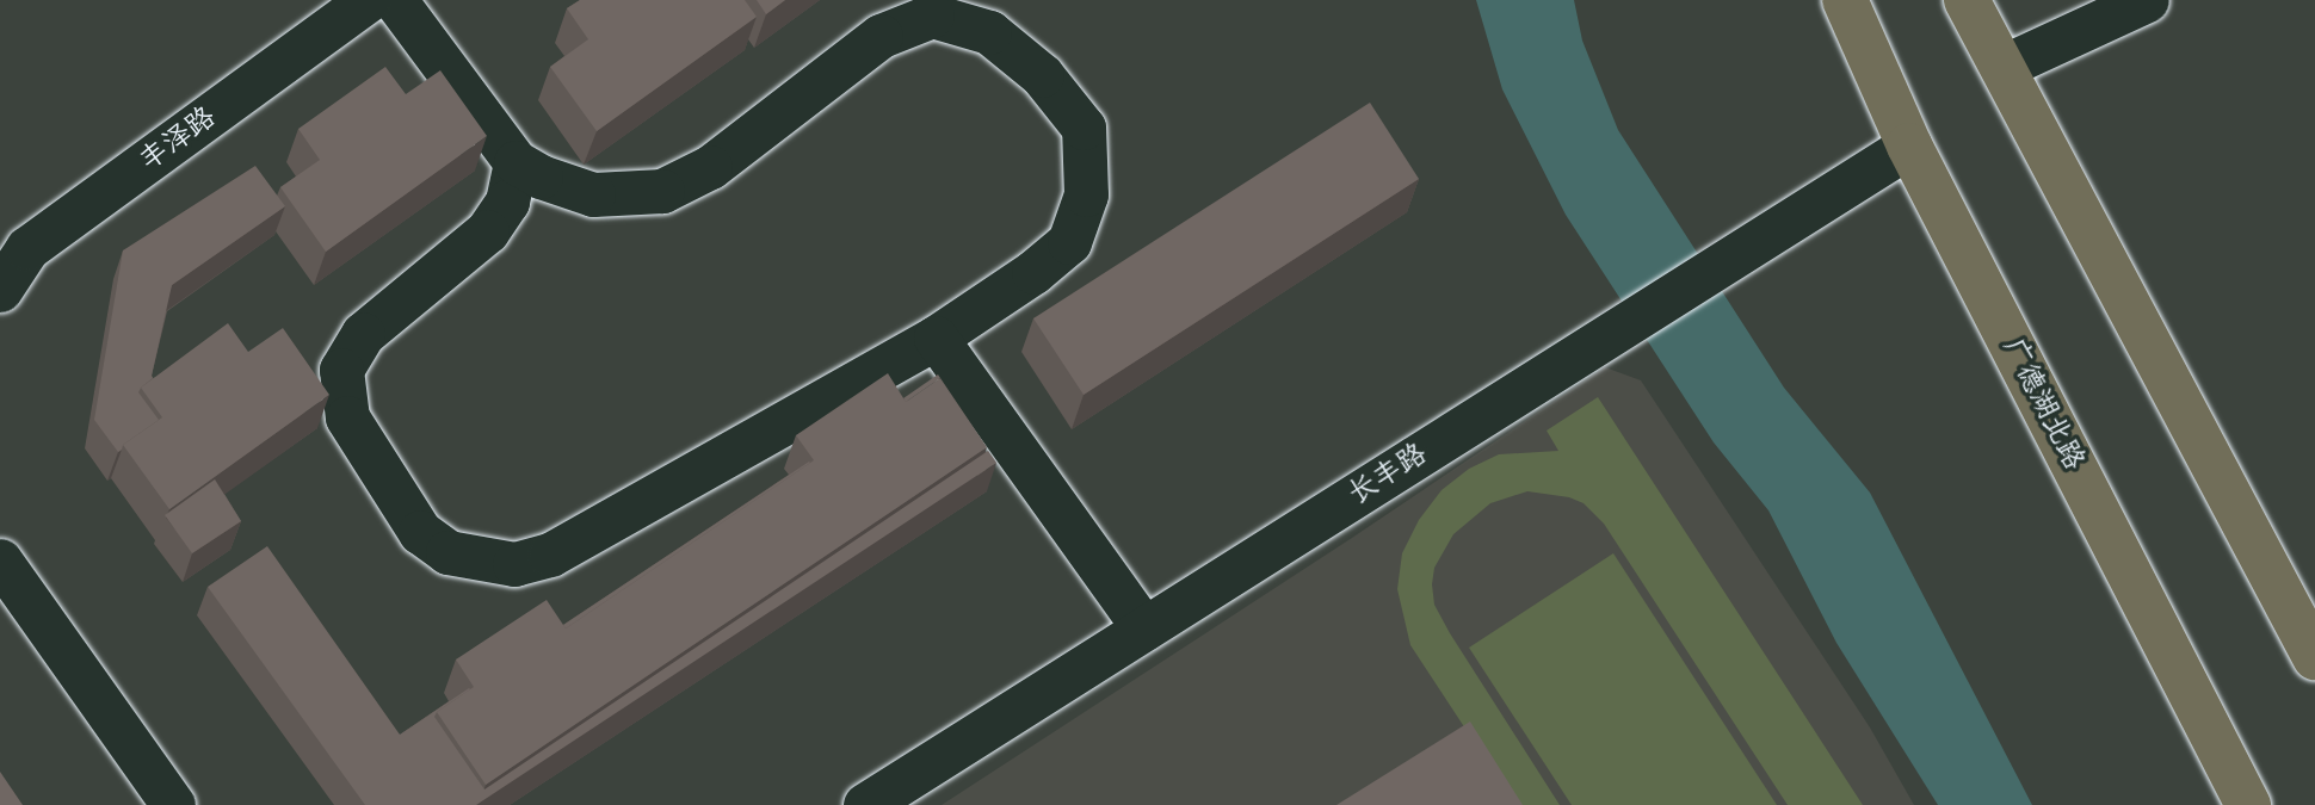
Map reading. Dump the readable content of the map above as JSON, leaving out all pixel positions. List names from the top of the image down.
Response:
{
  "streets": {
    "main road": ["广德湖北路"],
    "street": ["丰泽路", "长丰路"]
  },
  "crossings": [
    ["广德湖北路", "长丰路"]
  ]
}
